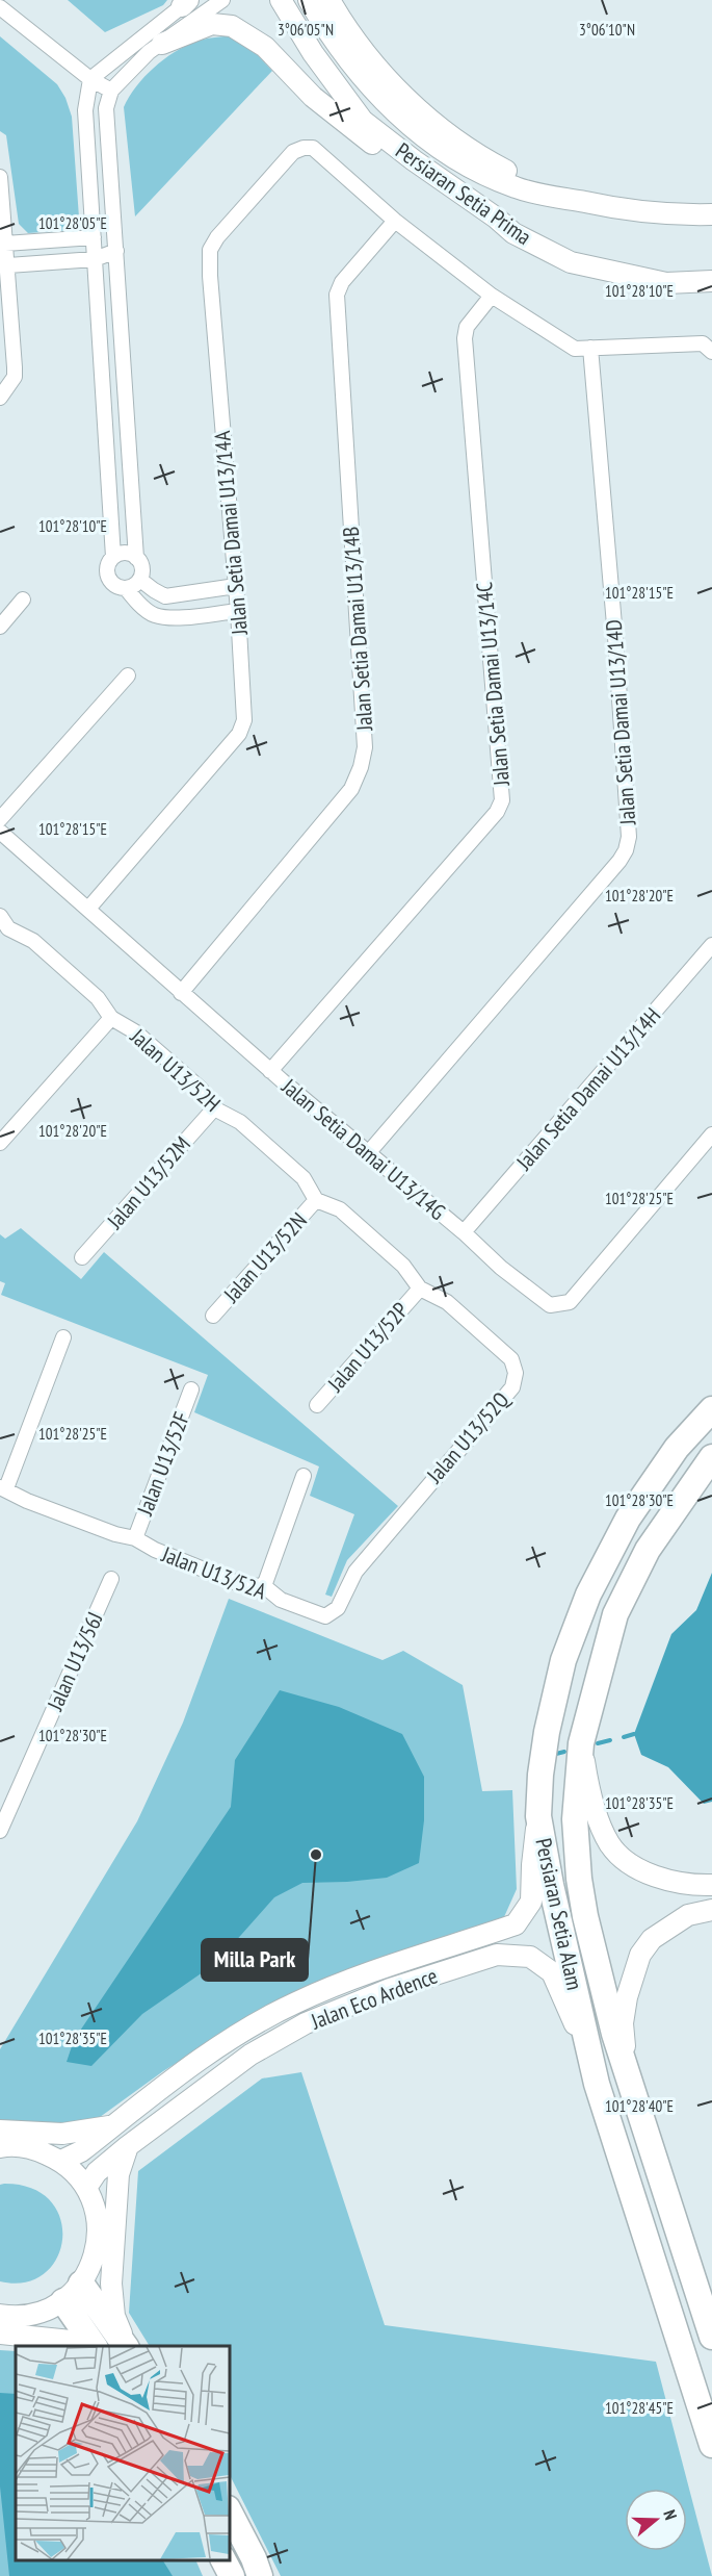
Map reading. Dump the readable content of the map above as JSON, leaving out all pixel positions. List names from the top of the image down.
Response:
{
  "streets": {
    "highway": ["Persiaran Setia Alam"],
    "street": [
      "Persiaran Setia Prima",
      "Jalan Setia Damai U13/14A",
      "Jalan Setia Damai U13/14B",
      "Jalan Setia Damai U13/14C",
      "Jalan Setia Damai U13/14D",
      "Jalan U13/52H",
      "Jalan Setia Damai U13/14H",
      "Jalan Setia Damai U13/14G",
      "Jalan U13/52M",
      "Jalan U13/52N",
      "Jalan U13/52P",
      "Jalan U13/52Q",
      "Jalan U13/52F",
      "Jalan U13/52A",
      "Jalan U13/56J",
      "Jalan Eco Ardence"
    ]
  },
  "crossings": [
    ["Jalan Setia Damai U13/14A", "Jalan Setia Damai U13/14B"],
    ["Jalan Setia Damai U13/14A", "Jalan Setia Damai U13/14G"],
    ["Jalan Setia Damai U13/14B", "Jalan Setia Damai U13/14G"],
    ["Jalan Setia Damai U13/14C", "Jalan Setia Damai U13/14G"],
    ["Jalan Setia Damai U13/14D", "Jalan Setia Damai U13/14G"],
    ["Jalan U13/52H", "Jalan U13/52M"],
    ["Jalan U13/52H", "Jalan U13/52N"],
    ["Jalan Setia Damai U13/14H", "Jalan Setia Damai U13/14G"],
    ["Jalan U13/52P", "Jalan U13/52Q"],
    ["Jalan U13/52Q", "Jalan U13/52A"],
    ["Jalan U13/52F", "Jalan U13/52A"],
    ["Persiaran Setia Alam", "Jalan Eco Ardence"]
  ],
  "places": ["Milla Park"],
  "north": "right",
  "coordinates": [
    "3°06'05\"N",
    "3°06'10\"N",
    "101°28'05\"E",
    "101°28'10\"E",
    "101°28'15\"E",
    "101°28'20\"E",
    "101°28'25\"E",
    "101°28'30\"E",
    "101°28'35\"E",
    "101°28'40\"E",
    "101°28'45\"E"
  ]
}
